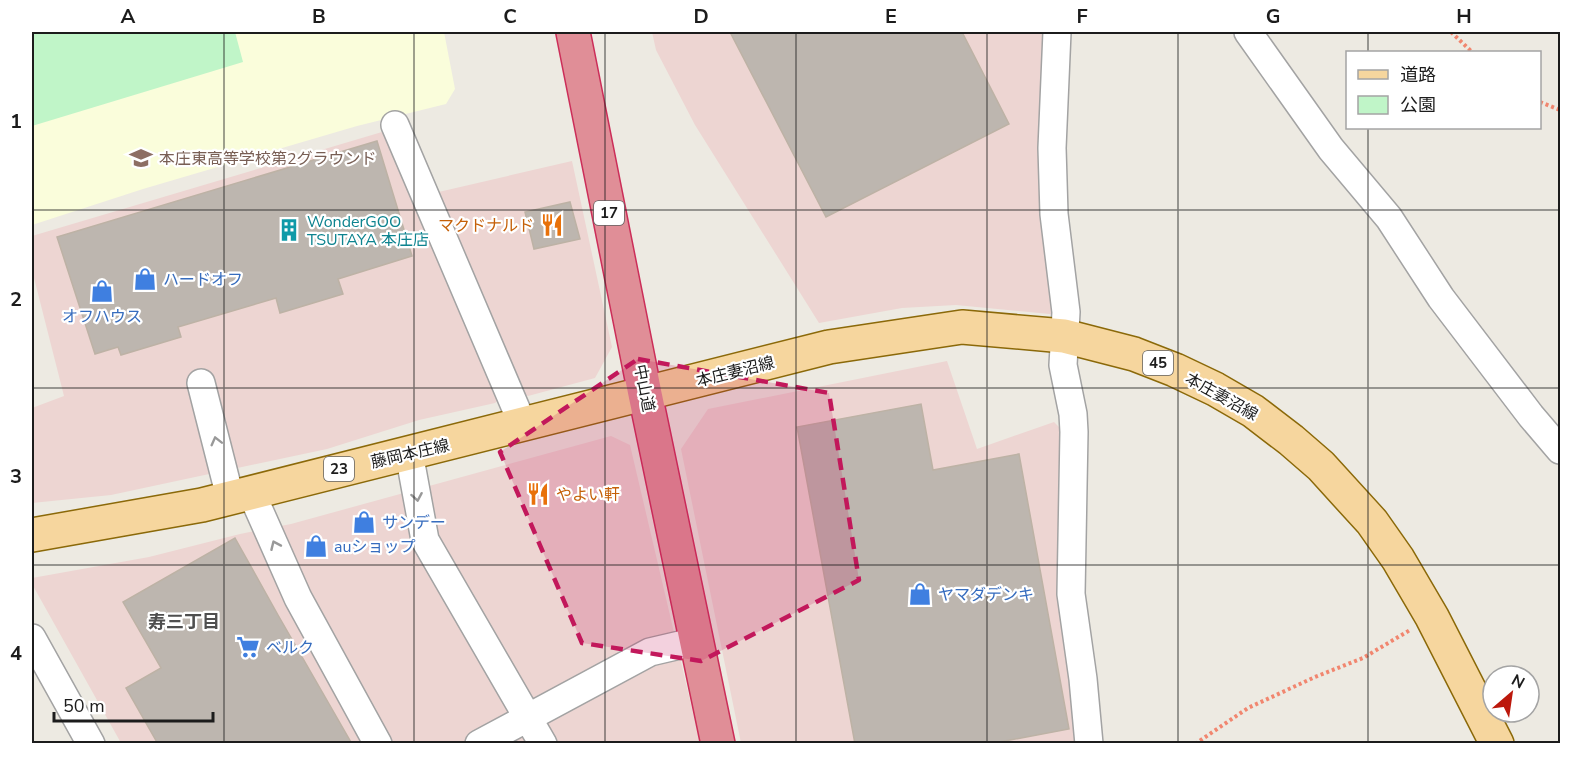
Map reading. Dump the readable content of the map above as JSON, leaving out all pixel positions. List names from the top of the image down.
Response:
{
  "streets": {
    "highway": ["17", "中山道"],
    "main road": [
      "45",
      "本庄妻沼線",
      "藤岡本庄線",
      "23"
    ]
  },
  "crossings": [
    ["本庄妻沼線", "中山道"],
    ["本庄妻沼線", "藤岡本庄線"],
    ["中山道", "藤岡本庄線"]
  ],
  "districts": ["寿三丁目"],
  "places": {
    "school or university": ["本庄東高等学校第2グラウンド"],
    "restaurant": ["マクドナルド", "やよい軒"],
    "building": ["WonderGOO TSUTAYA 本庄店"],
    "shop": [
      "ハードオフ",
      "オフハウス",
      "サンデー",
      "auショップ",
      "ヤマダデンキ"
    ],
    "supermarket": ["ベルク"]
  },
  "legend": ["道路", "公園"],
  "scale_bar": "50 m",
  "north": "top right",
  "grid": {
    "columns": [
      "A",
      "B",
      "C",
      "D",
      "E",
      "F",
      "G",
      "H"
    ],
    "rows": [
      "1",
      "2",
      "3",
      "4"
    ]
  }
}
